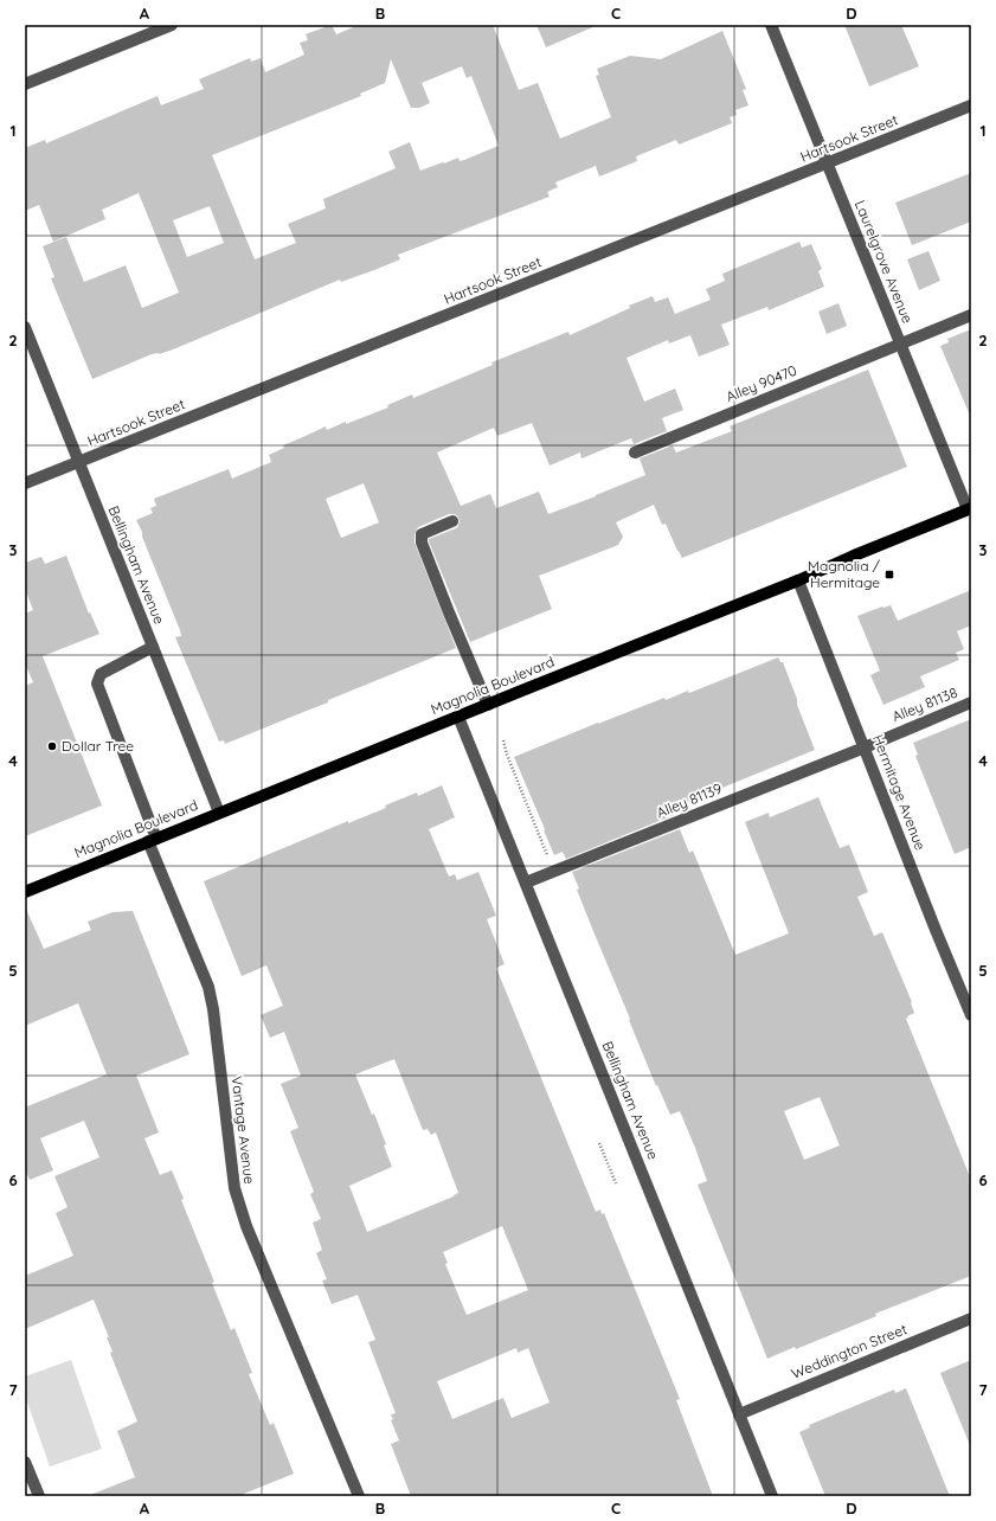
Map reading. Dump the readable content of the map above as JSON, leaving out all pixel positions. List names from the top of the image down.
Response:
{
  "streets": {
    "main road": ["Magnolia Boulevard"],
    "street": [
      "Hartsook Street",
      "Laurelgrove Avenue",
      "Alley 90470",
      "Bellingham Avenue",
      "Alley 81138",
      "Hermitage Avenue",
      "Alley 81139",
      "Vantage Avenue",
      "Weddington Street"
    ]
  },
  "crossings": [
    ["Hartsook Street", "Laurelgrove Avenue"],
    ["Hartsook Street", "Bellingham Avenue"],
    ["Laurelgrove Avenue", "Alley 90470"],
    ["Laurelgrove Avenue", "Magnolia Boulevard"],
    ["Bellingham Avenue", "Magnolia Boulevard"],
    ["Bellingham Avenue", "Alley 81139"],
    ["Bellingham Avenue", "Vantage Avenue"],
    ["Bellingham Avenue", "Weddington Street"],
    ["Magnolia Boulevard", "Hermitage Avenue"],
    ["Magnolia Boulevard", "Vantage Avenue"],
    ["Alley 81138", "Hermitage Avenue"],
    ["Alley 81138", "Alley 81139"],
    ["Hermitage Avenue", "Alley 81139"]
  ],
  "places": {
    "transit": ["Magnolia / Hermitage"],
    "other": ["Dollar Tree"]
  },
  "grid": {
    "columns": [
      "A",
      "B",
      "C",
      "D"
    ],
    "rows": [
      "1",
      "2",
      "3",
      "4",
      "5",
      "6",
      "7"
    ]
  }
}
